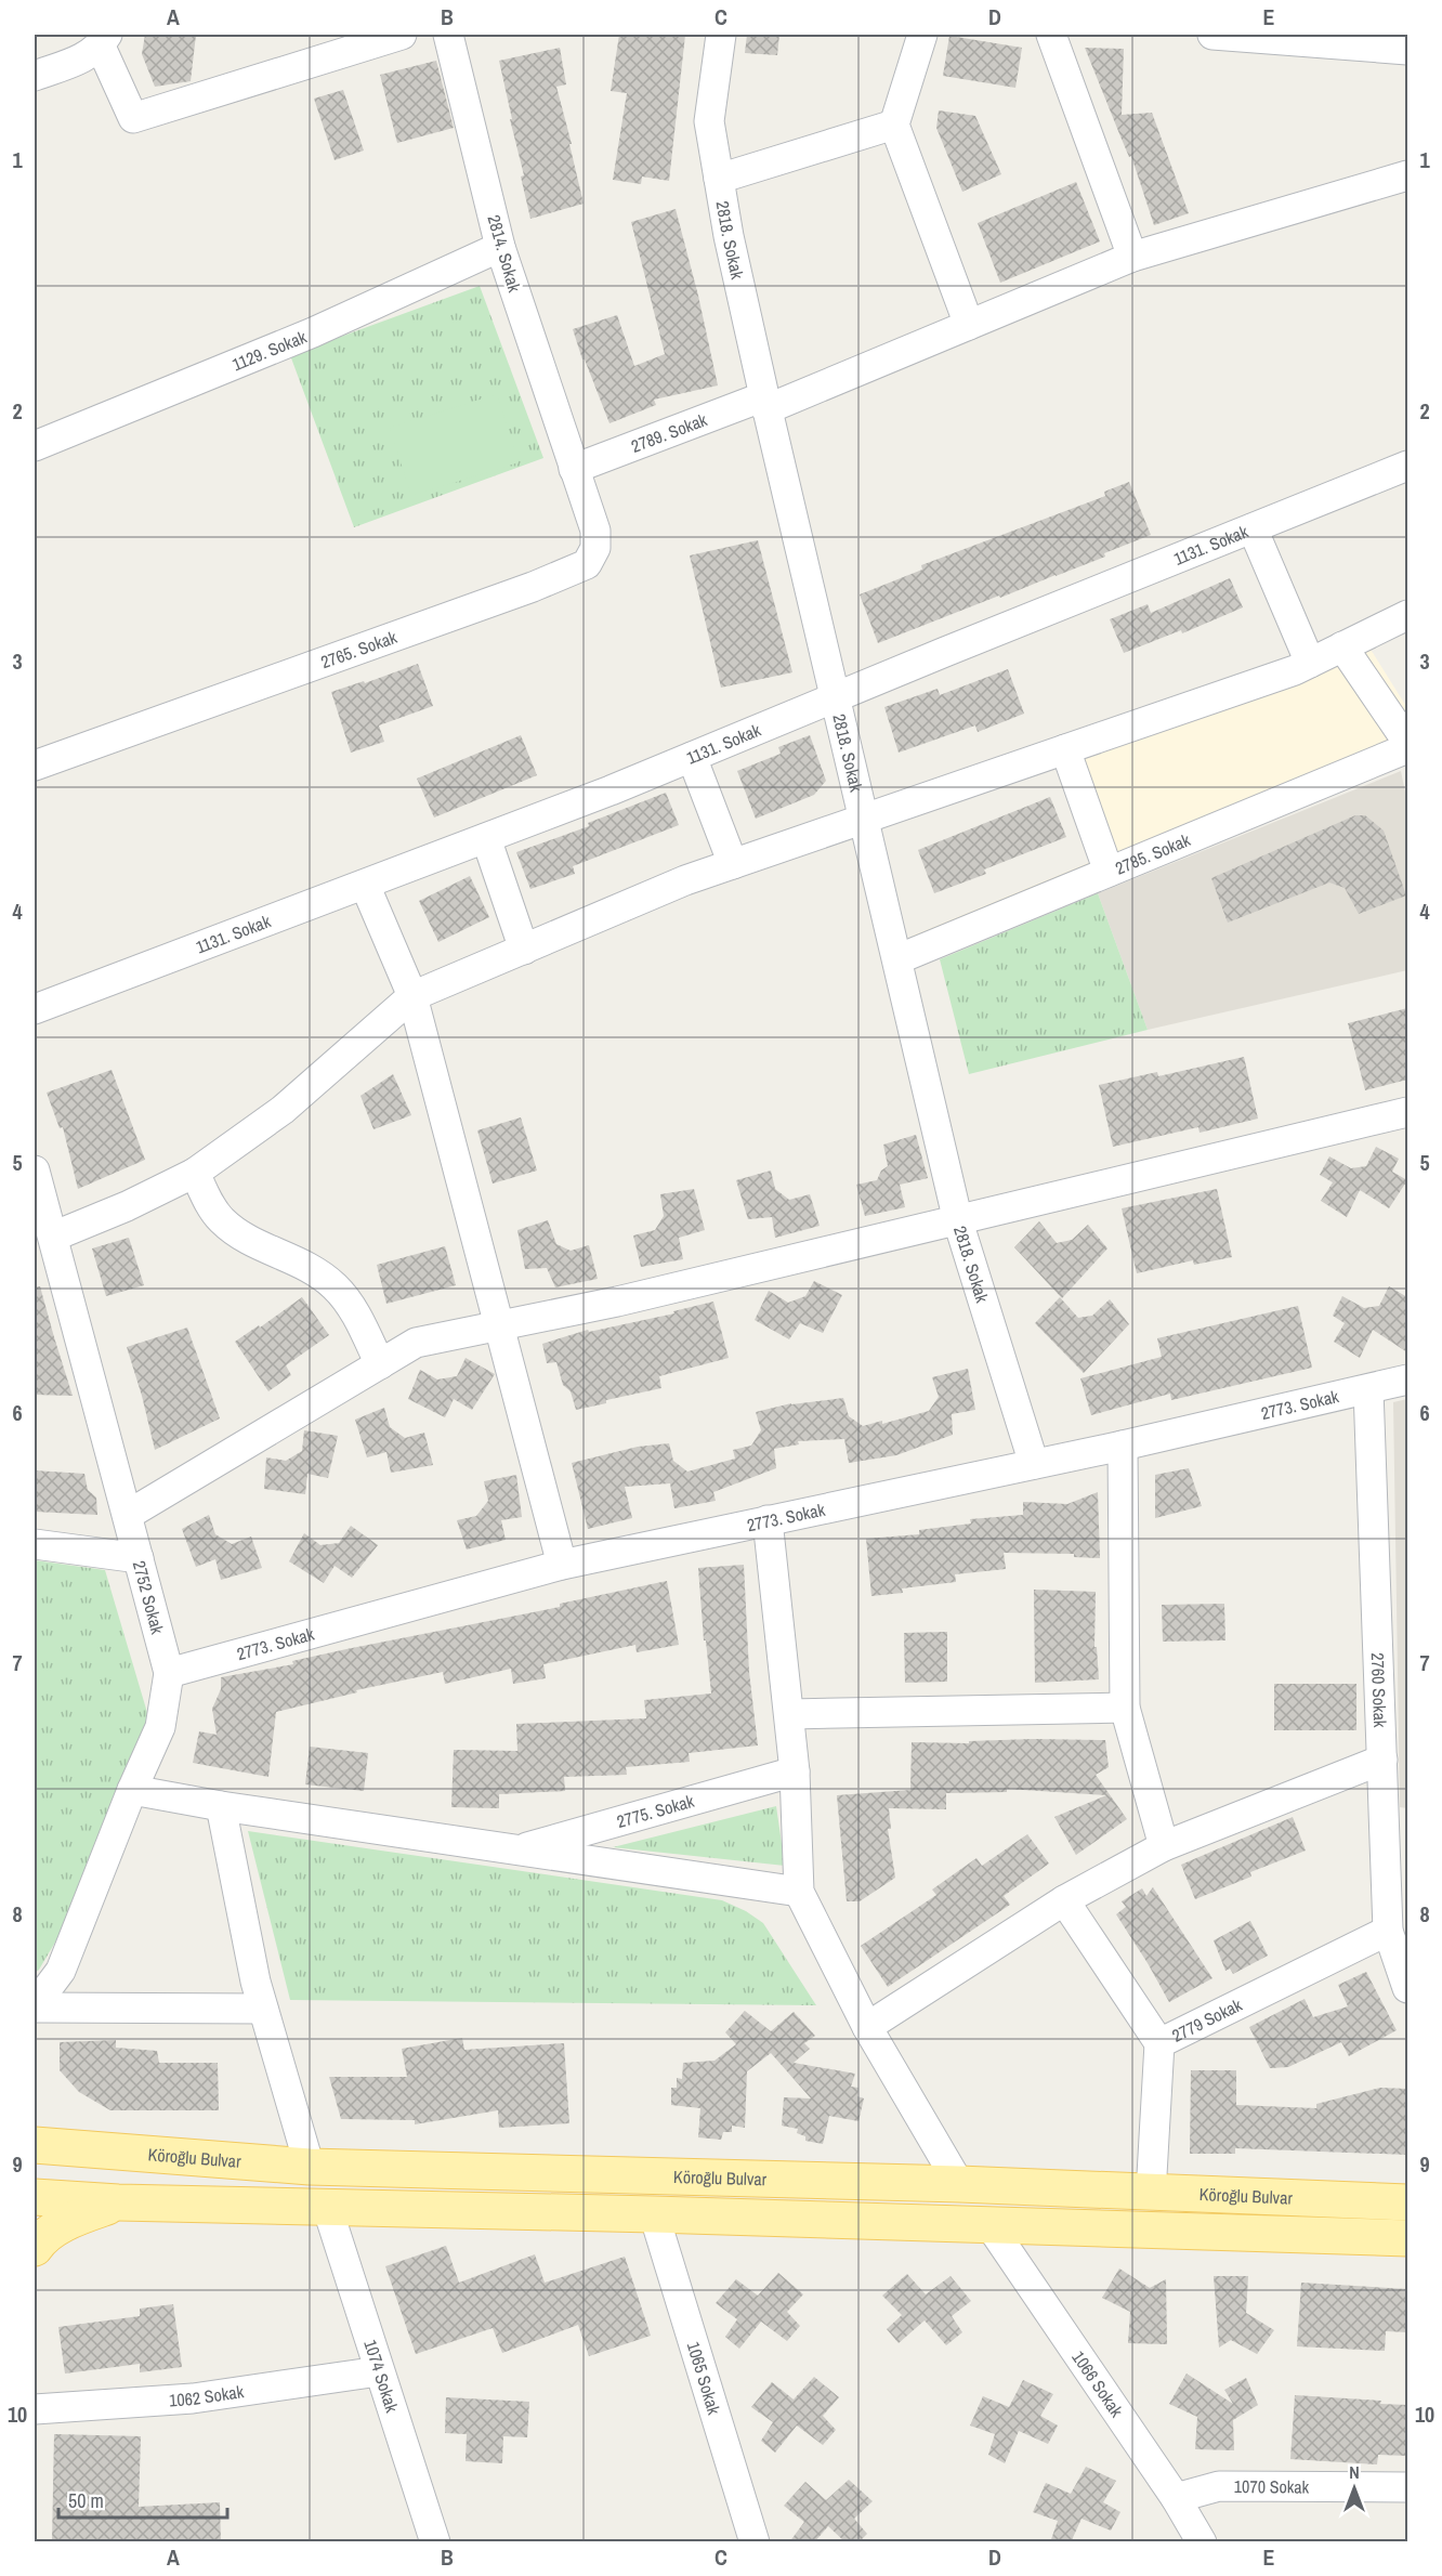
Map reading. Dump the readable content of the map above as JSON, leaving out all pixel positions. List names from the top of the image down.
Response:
{
  "streets": {
    "main road": ["Köroğlu Bulvar"],
    "street": [
      "2818. Sokak",
      "2814. Sokak",
      "1129. Sokak",
      "2789. Sokak",
      "1131. Sokak",
      "2765. Sokak",
      "2785. Sokak",
      "2773. Sokak",
      "2752 Sokak",
      "2760 Sokak",
      "2775. Sokak",
      "2779 Sokak",
      "1074 Sokak",
      "1065 Sokak",
      "1066 Sokak",
      "1062 Sokak",
      "1070 Sokak"
    ]
  },
  "crossings": [
    ["2818. Sokak", "2789. Sokak"],
    ["2818. Sokak", "1131. Sokak"],
    ["2818. Sokak", "2785. Sokak"],
    ["2818. Sokak", "2773. Sokak"],
    ["2814. Sokak", "1129. Sokak"],
    ["2814. Sokak", "2789. Sokak"],
    ["2814. Sokak", "2765. Sokak"],
    ["2789. Sokak", "2765. Sokak"],
    ["2773. Sokak", "2752 Sokak"],
    ["2773. Sokak", "2760 Sokak"],
    ["2760 Sokak", "2779 Sokak"],
    ["2779 Sokak", "Köroğlu Bulvar"],
    ["Köroğlu Bulvar", "1074 Sokak"],
    ["Köroğlu Bulvar", "1065 Sokak"],
    ["Köroğlu Bulvar", "1066 Sokak"],
    ["1074 Sokak", "1062 Sokak"],
    ["1066 Sokak", "1070 Sokak"]
  ],
  "scale_bar": "50 m",
  "north": "top",
  "grid": {
    "columns": [
      "A",
      "B",
      "C",
      "D",
      "E"
    ],
    "rows": [
      "1",
      "2",
      "3",
      "4",
      "5",
      "6",
      "7",
      "8",
      "9",
      "10"
    ]
  }
}
